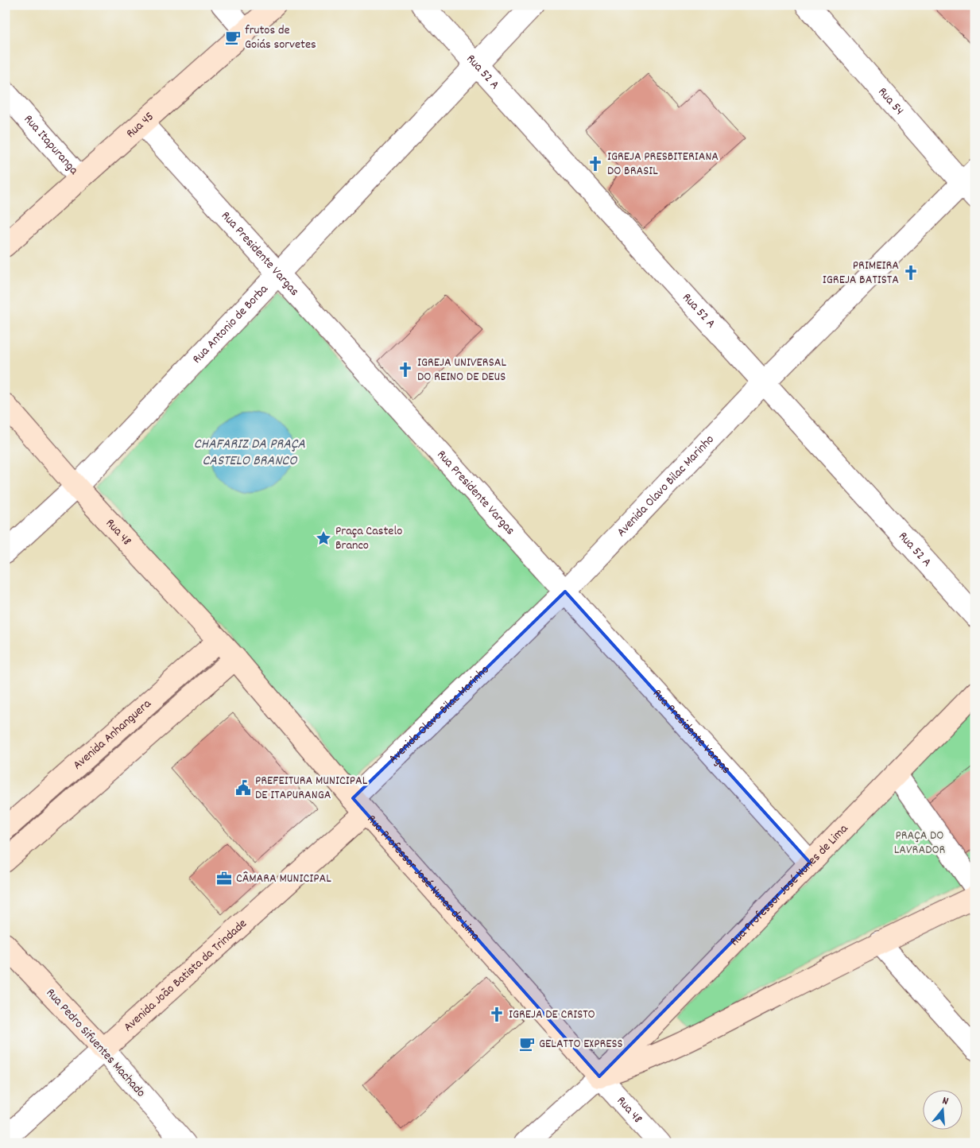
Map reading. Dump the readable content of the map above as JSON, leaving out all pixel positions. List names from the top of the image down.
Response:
{
  "streets": {
    "main road": [
      "Rua 45",
      "Rua 48",
      "Avenida Anhanguera",
      "Rua Professor José Nunes de Lima",
      "Avenida João Batista da Trindade",
      "Rua Pedro Sifuentes Machado"
    ],
    "street": [
      "Rua 52 A",
      "Rua 54",
      "Rua Itapuranga",
      "Rua Presidente Vargas",
      "Rua Antonio de Borba",
      "Avenida Olavo Bilac Marinho"
    ]
  },
  "crossings": [
    ["Rua 52 A", "Rua Antonio de Borba"],
    ["Rua 52 A", "Avenida Olavo Bilac Marinho"],
    ["Rua 54", "Avenida Olavo Bilac Marinho"],
    ["Rua 45", "Rua Itapuranga"],
    ["Rua 45", "Rua Presidente Vargas"],
    ["Rua Presidente Vargas", "Rua Antonio de Borba"],
    ["Rua Presidente Vargas", "Avenida Olavo Bilac Marinho"],
    ["Rua Presidente Vargas", "Rua Professor José Nunes de Lima"],
    ["Rua Antonio de Borba", "Rua 48"],
    ["Avenida Olavo Bilac Marinho", "Rua Professor José Nunes de Lima"],
    ["Avenida Olavo Bilac Marinho", "Avenida João Batista da Trindade"],
    ["Rua 48", "Avenida Anhanguera"],
    ["Rua 48", "Rua Professor José Nunes de Lima"],
    ["Rua Professor José Nunes de Lima", "Avenida João Batista da Trindade"],
    ["Avenida João Batista da Trindade", "Rua Pedro Sifuentes Machado"]
  ],
  "water": ["CHAFARIZ DA PRAÇA CASTELO BRANCO"],
  "parks": ["PRAÇA DO LAVRADOR"],
  "places": {
    "cafe": ["frutos de Goiás sorvetes", "GELATTO EXPRESS"],
    "church": [
      "IGREJA PRESBITERIANA DO BRASIL",
      "PRIMEIRA IGREJA BATISTA",
      "IGREJA UNIVERSAL DO REINO DE DEUS",
      "IGREJA DE CRISTO"
    ],
    "place": ["Praça Castelo Branco"],
    "public building": ["PREFEITURA MUNICIPAL DE ITAPURANGA"],
    "office": ["CÂMARA MUNICIPAL"]
  },
  "north": "top"
}
